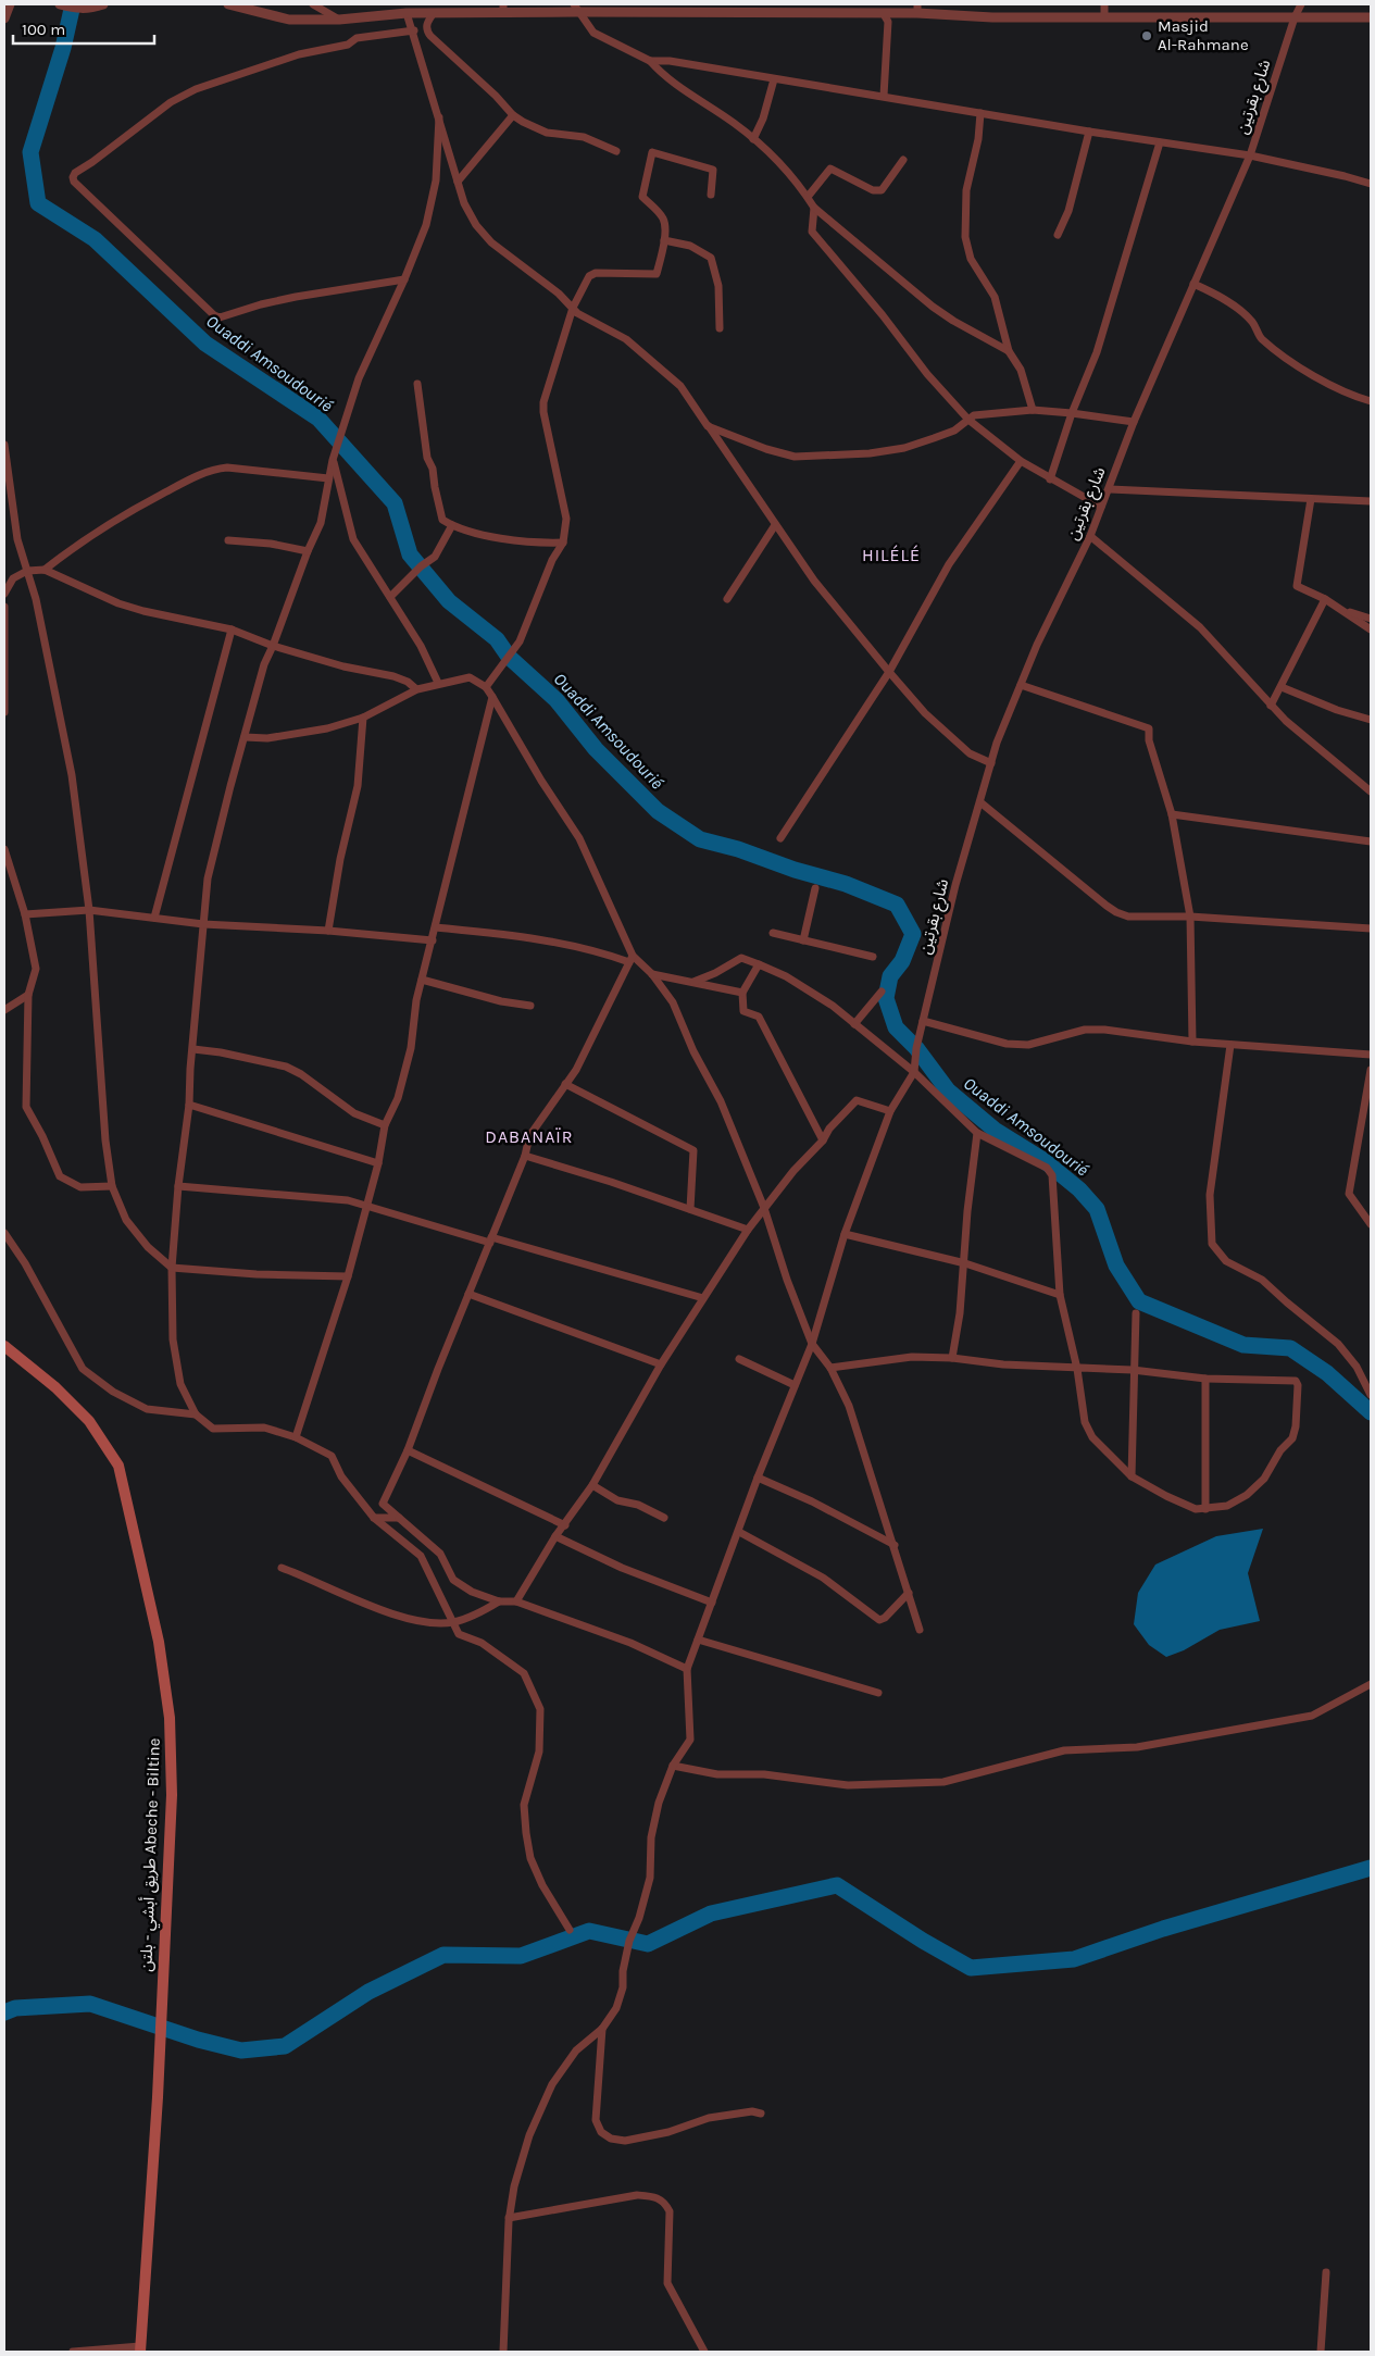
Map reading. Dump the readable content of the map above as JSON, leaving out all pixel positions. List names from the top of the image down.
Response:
{
  "streets": {
    "main road": ["طريق أبشي - بلتن Abeche - Biltine"],
    "street": ["شارع بقرتين"]
  },
  "districts": ["HILÉLÉ", "DABANAÏR"],
  "water": ["Ouaddi Amsoudourié"],
  "places": ["Masjid Al-Rahmane"],
  "scale_bar": "100 m"
}
